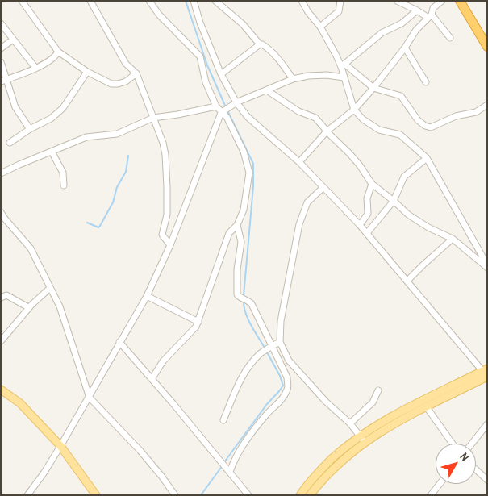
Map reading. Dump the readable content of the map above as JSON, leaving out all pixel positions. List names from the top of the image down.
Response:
{
  "north": "top right"
}
